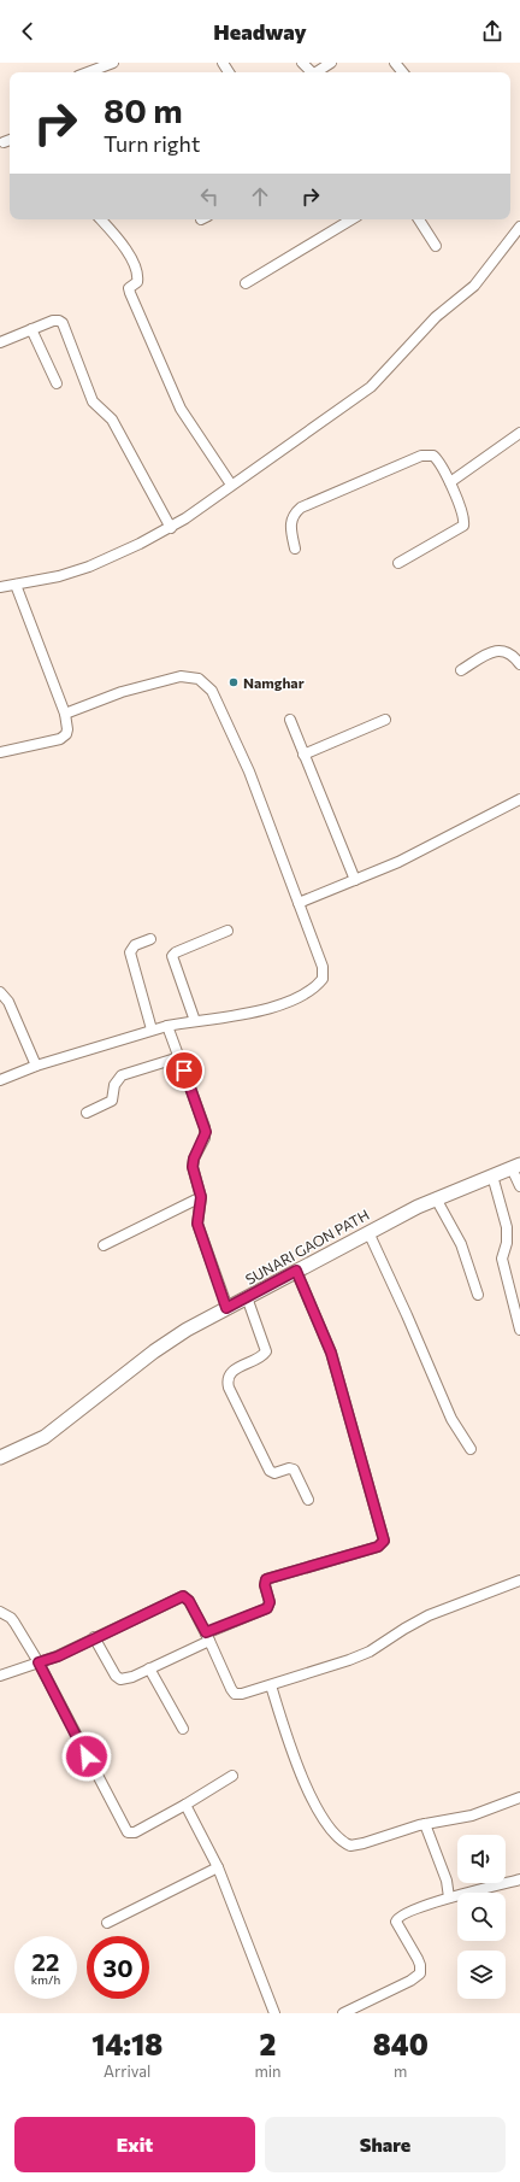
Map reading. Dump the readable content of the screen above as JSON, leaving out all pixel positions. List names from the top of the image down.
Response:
{
  "streets": {
    "street": ["SUNARI GAON PATH"]
  },
  "places": ["Namghar"],
  "page": {
    "header": "Headway",
    "turn": ["80 m", "Turn right"],
    "speed": "22 km/h",
    "limit": "30",
    "eta": [
      "14:18",
      "Arrival",
      "2",
      "min",
      "840",
      "m"
    ],
    "buttons": ["Exit", "Share"]
  }
}
